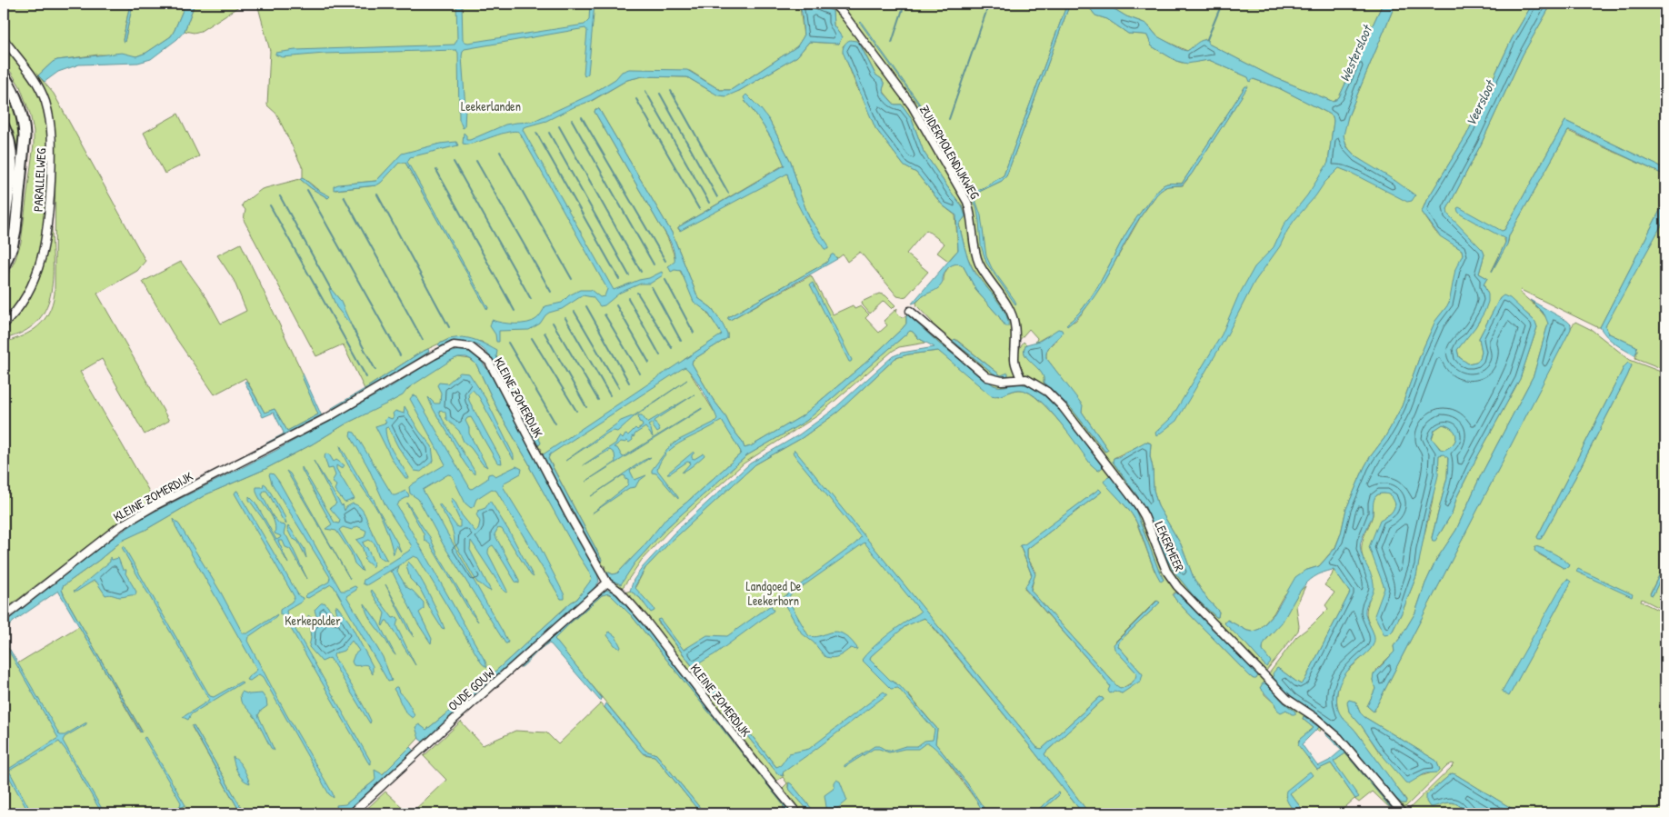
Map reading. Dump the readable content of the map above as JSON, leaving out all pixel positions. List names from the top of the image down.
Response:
{
  "streets": {
    "street": [
      "ZUIDERMOLENDIJKWEG",
      "PARALLELWEG",
      "KLEINE ZOMERDIJK",
      "LEKERMEER",
      "OUDE GOUW"
    ]
  },
  "crossings": [
    ["ZUIDERMOLENDIJKWEG", "LEKERMEER"],
    ["KLEINE ZOMERDIJK", "OUDE GOUW"]
  ],
  "water": ["Westersloot", "Veersloot"],
  "parks": ["Leekerlanden", "Landgoed De Leekerhorn", "Kerkepolder"]
}
